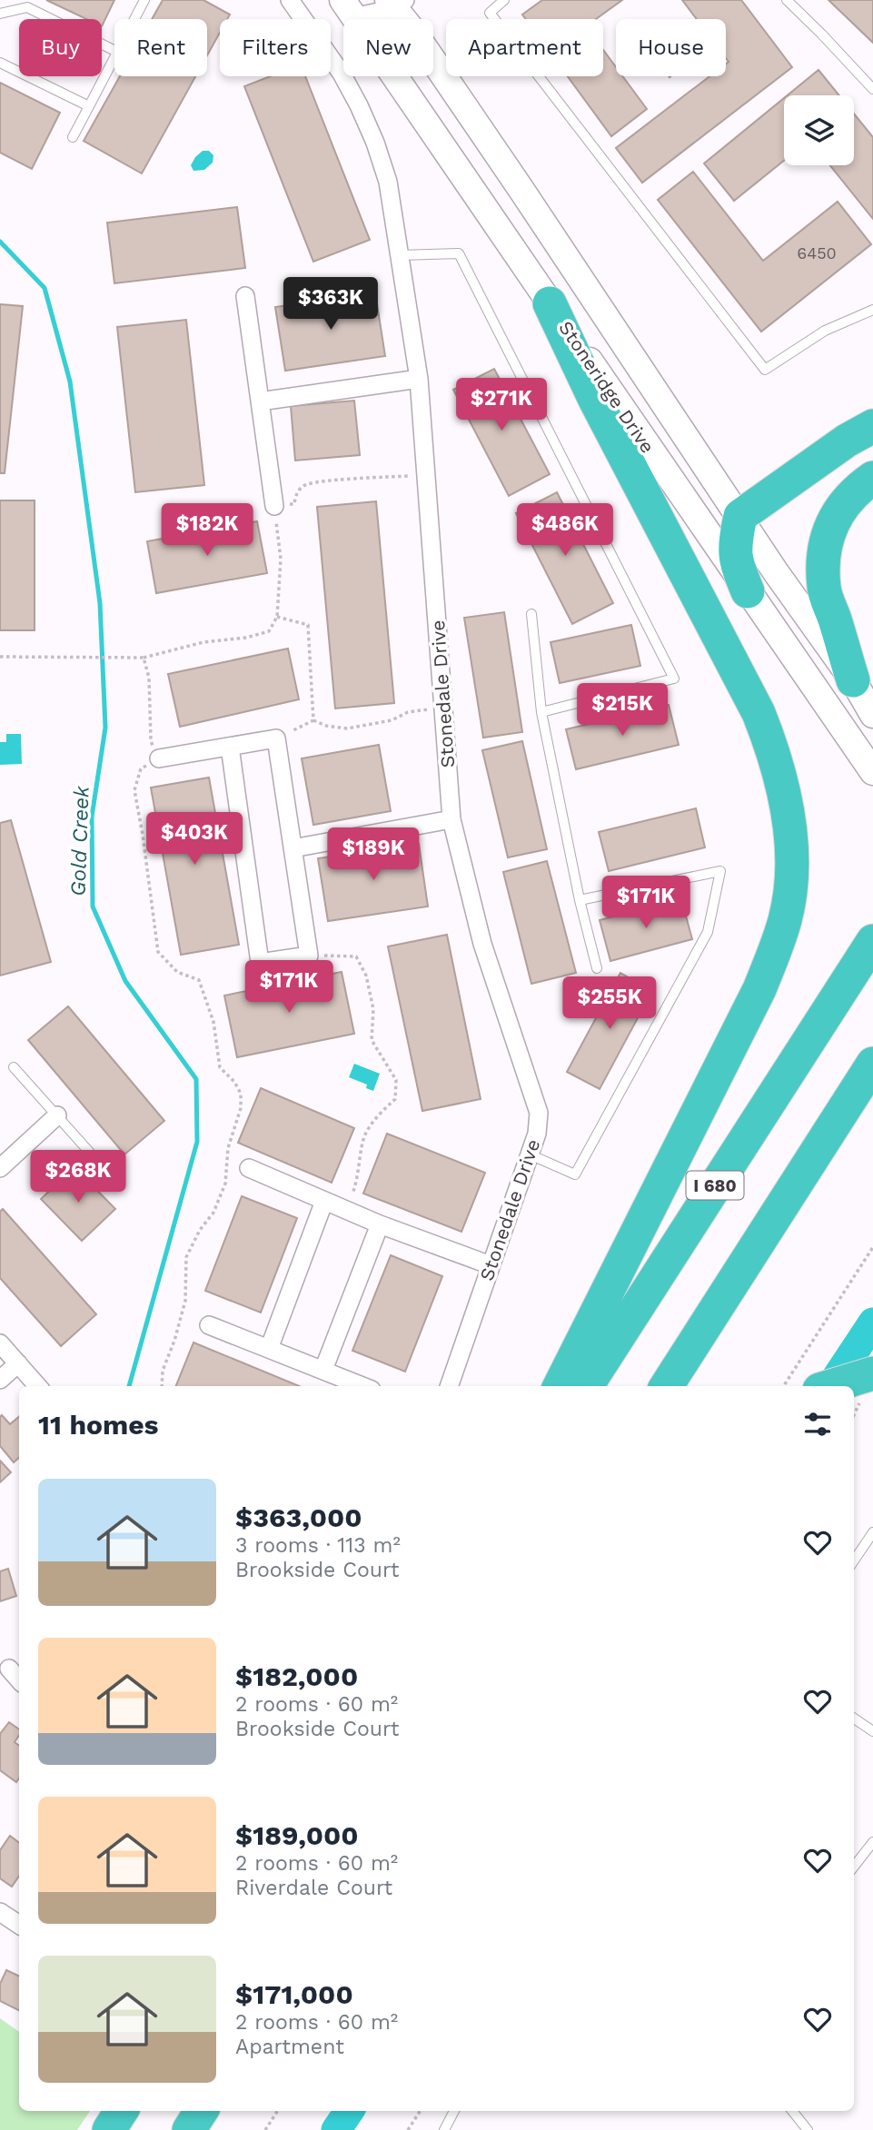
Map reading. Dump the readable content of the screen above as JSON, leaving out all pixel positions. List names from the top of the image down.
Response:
{
  "streets": {
    "highway": ["I 680"],
    "main road": ["Stoneridge Drive"],
    "street": ["Stonedale Drive"]
  },
  "water": ["Gold Creek"],
  "house_numbers": ["6450"],
  "page": {
    "chip": [
      "Buy",
      "Rent",
      "Filters",
      "New",
      "Apartment",
      "House"
    ],
    "price": [
      "$363K",
      "$271K",
      "$182K",
      "$486K",
      "$215K",
      "$403K",
      "$189K",
      "$171K",
      "$171K",
      "$255K",
      "$268K"
    ],
    "heading": "11 homes",
    "list": [
      {
        "name": "$363,000",
        "note": "3 rooms · 113 m² · Brookside Court"
      },
      {
        "name": "$182,000",
        "note": "2 rooms · 60 m² · Brookside Court"
      },
      {
        "name": "$189,000",
        "note": "2 rooms · 60 m² · Riverdale Court"
      },
      {
        "name": "$171,000",
        "note": "2 rooms · 60 m² · Apartment"
      }
    ]
  }
}
